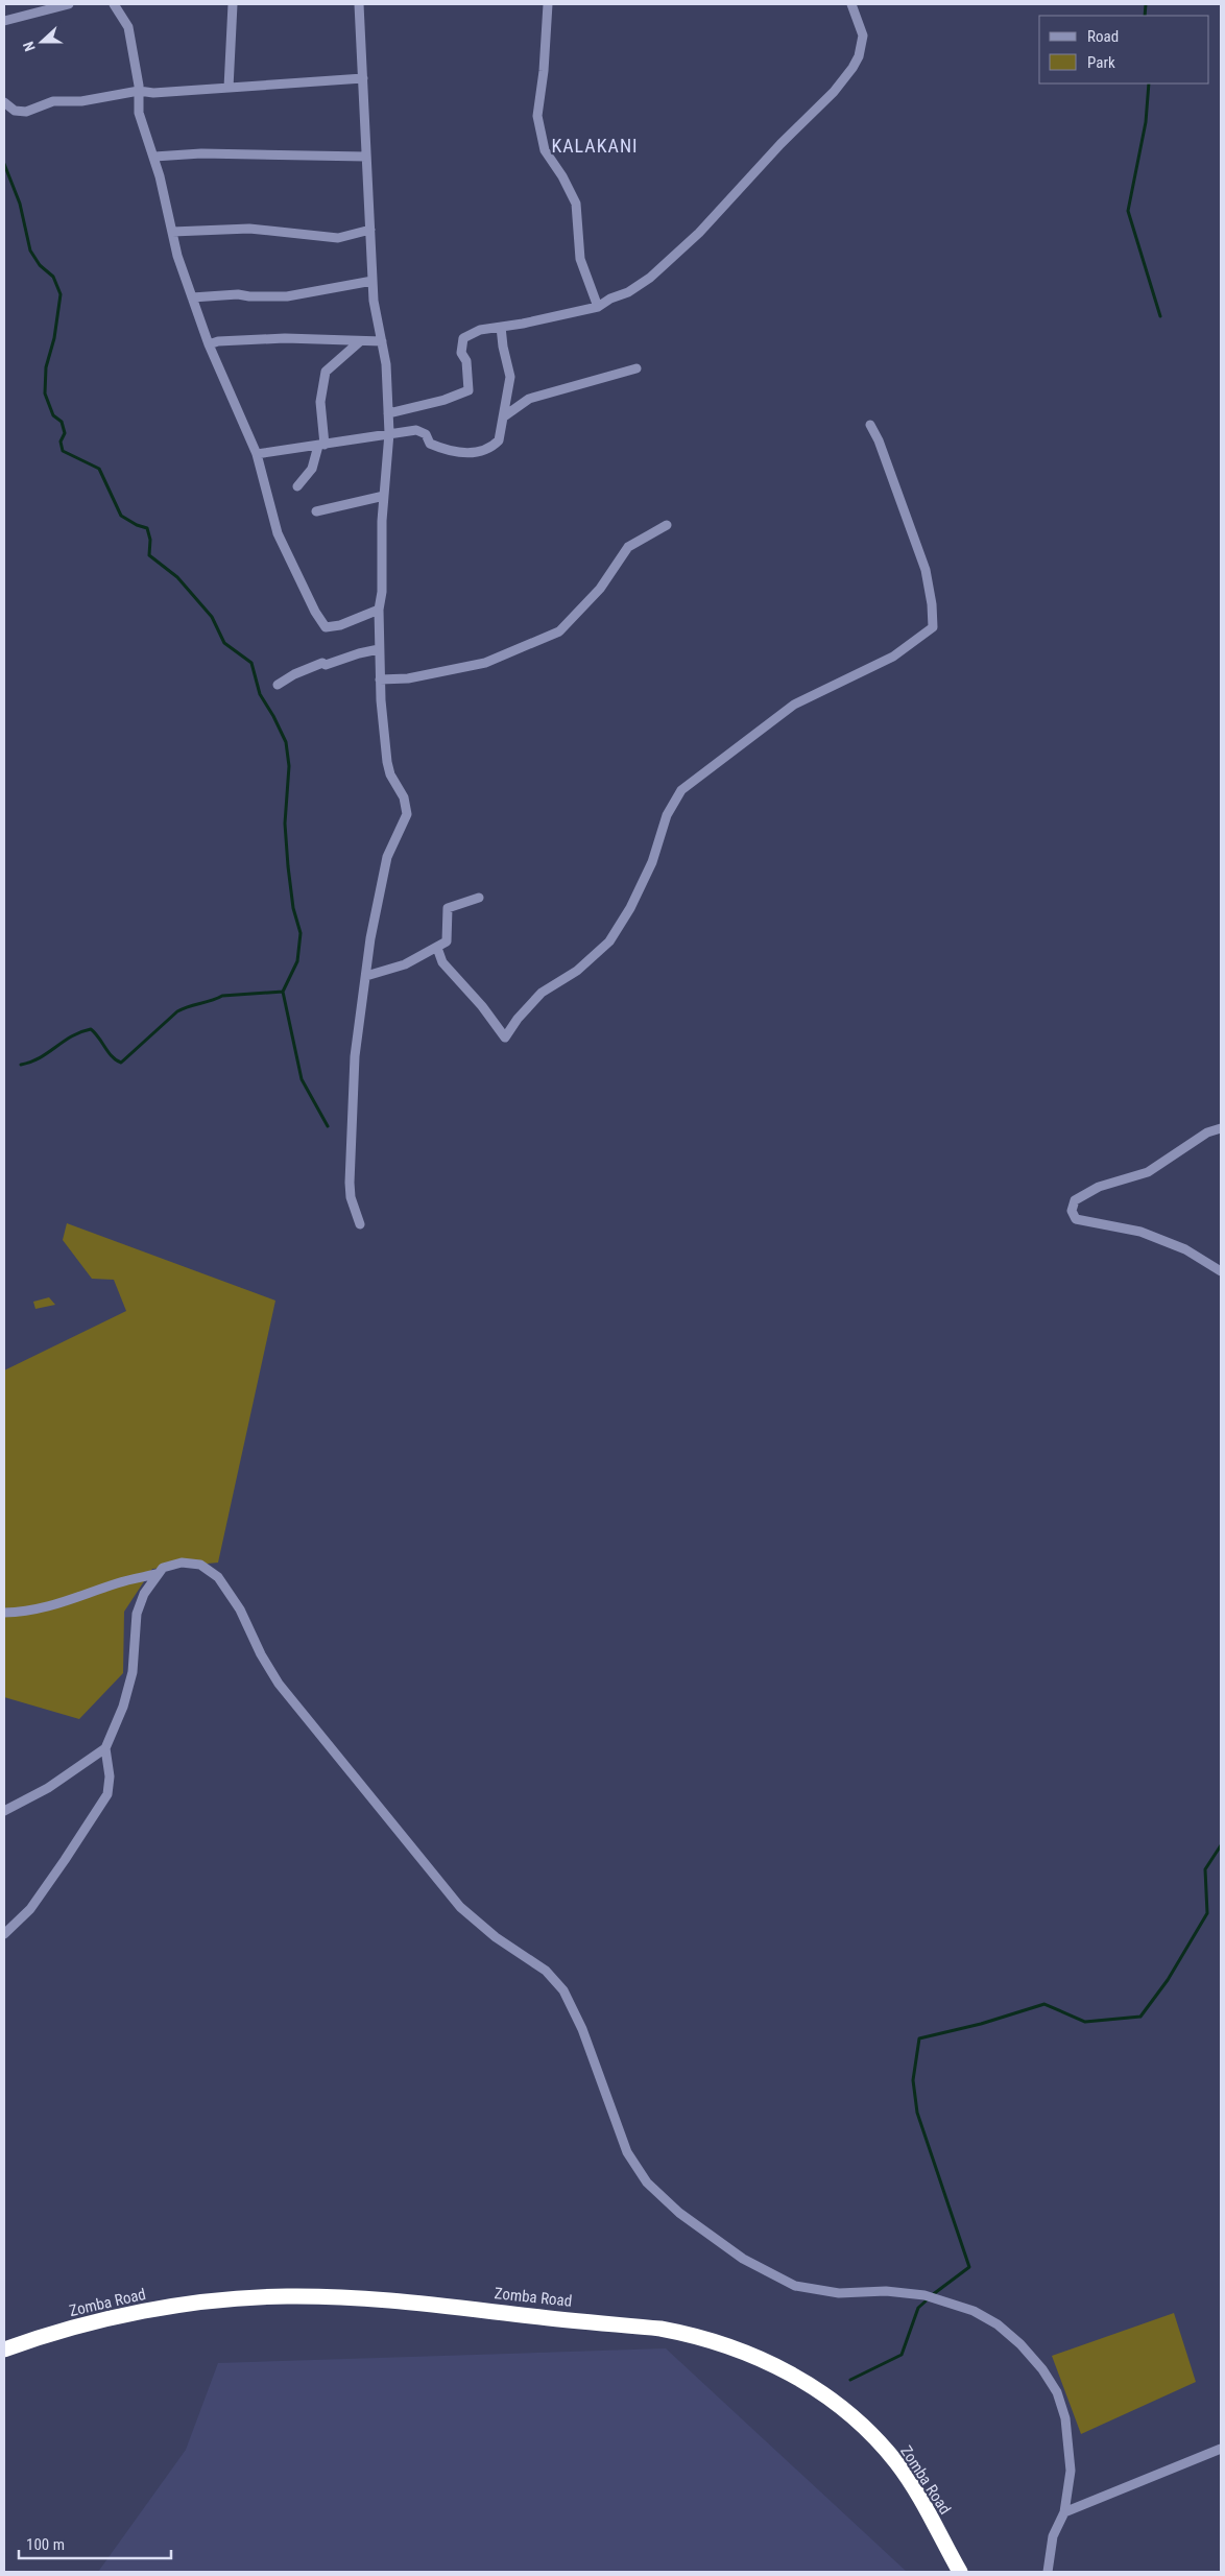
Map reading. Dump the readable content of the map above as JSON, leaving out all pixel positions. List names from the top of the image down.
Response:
{
  "streets": {
    "highway": ["Zomba Road"]
  },
  "districts": ["KALAKANI"],
  "legend": ["Road", "Park"],
  "scale_bar": "100 m",
  "north": "left"
}
